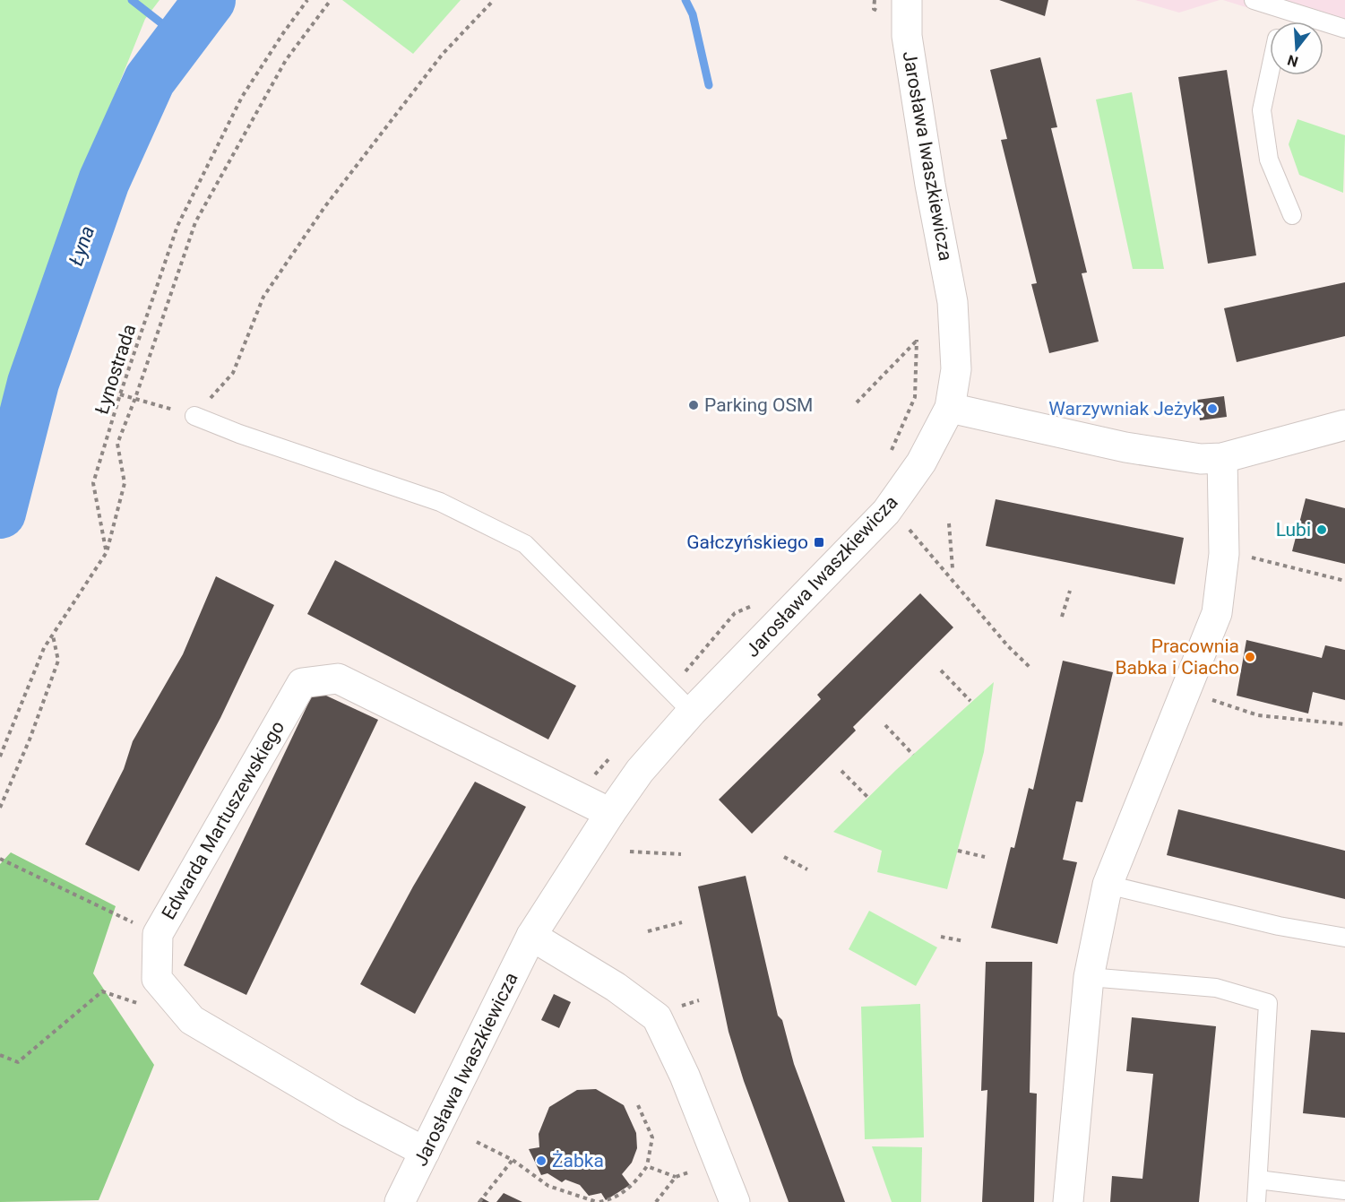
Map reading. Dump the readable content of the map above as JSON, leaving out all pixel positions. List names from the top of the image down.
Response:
{
  "streets": {
    "street": ["Jarosława Iwaszkiewicza", "Edwarda Martuszewskiego"],
    "path": ["Łynostrada"]
  },
  "crossings": [
    ["Jarosława Iwaszkiewicza", "Edwarda Martuszewskiego"]
  ],
  "water": ["Łyna"],
  "places": {
    "other": [
      "Parking OSM",
      "Warzywniak Jeżyk",
      "Lubi",
      "Pracownia Babka i Ciacho",
      "Żabka"
    ],
    "transit": ["Gałczyńskiego"]
  },
  "north": "bottom"
}
